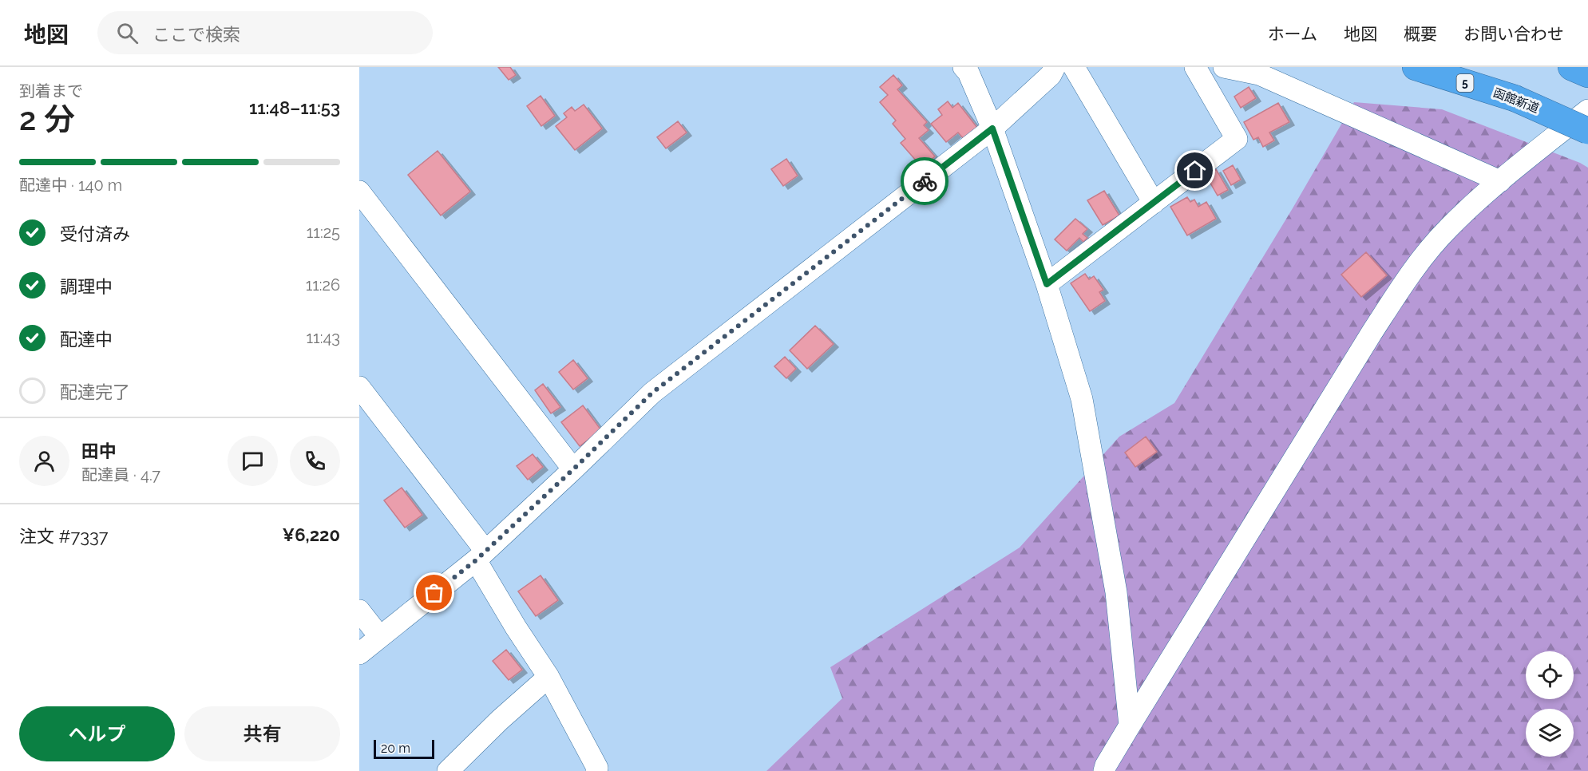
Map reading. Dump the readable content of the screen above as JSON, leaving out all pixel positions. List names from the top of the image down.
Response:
{
  "streets": {
    "highway": ["5", "函館新道"]
  },
  "scale_bar": "20 m",
  "page": {
    "header": "地図",
    "search": "ここで検索",
    "nav": [
      "ホーム",
      "地図",
      "概要",
      "お問い合わせ"
    ],
    "heading": ["2 分", "到着まで", "11:48–11:53"],
    "panel": [
      "田中",
      "配達員 · 4.7",
      "注文 #7337",
      "¥6,220"
    ],
    "bar": "配達中 · 140 m",
    "list": [
      ["受付済み", "11:25"],
      ["調理中", "11:26"],
      ["配達中", "11:43"],
      "配達完了"
    ],
    "buttons": ["ヘルプ", "共有"],
    "scale": "20 m"
  }
}
